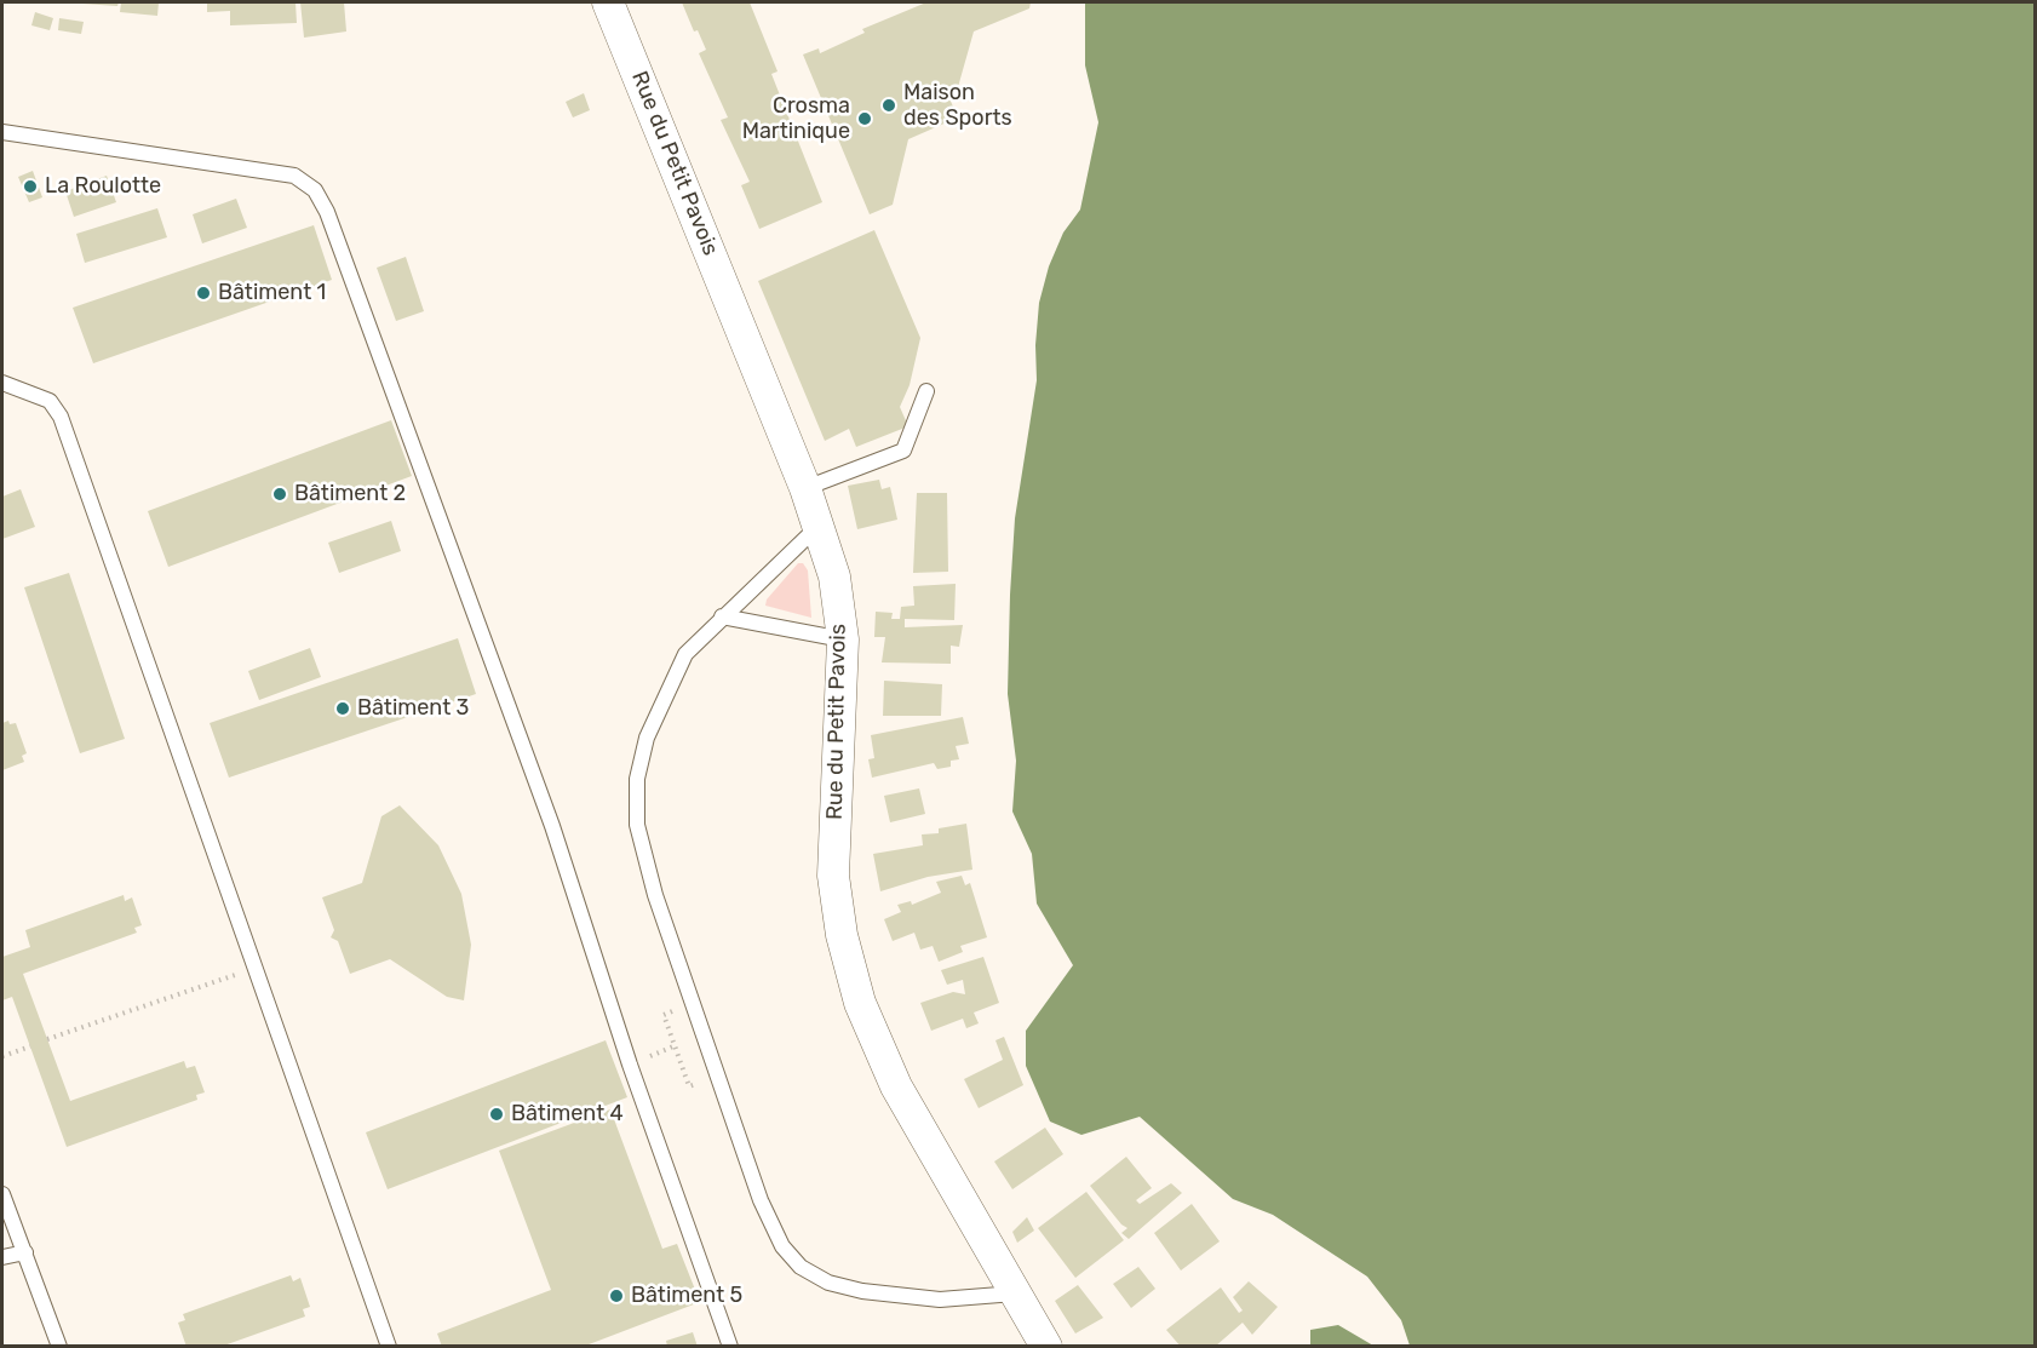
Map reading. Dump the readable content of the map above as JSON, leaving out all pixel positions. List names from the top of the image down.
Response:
{
  "streets": {
    "street": ["Rue du Petit Pavois"]
  },
  "places": [
    "Maison des Sports",
    "Crosma Martinique",
    "La Roulotte",
    "Bâtiment 1",
    "Bâtiment 2",
    "Bâtiment 3",
    "Bâtiment 4",
    "Bâtiment 5"
  ]
}
